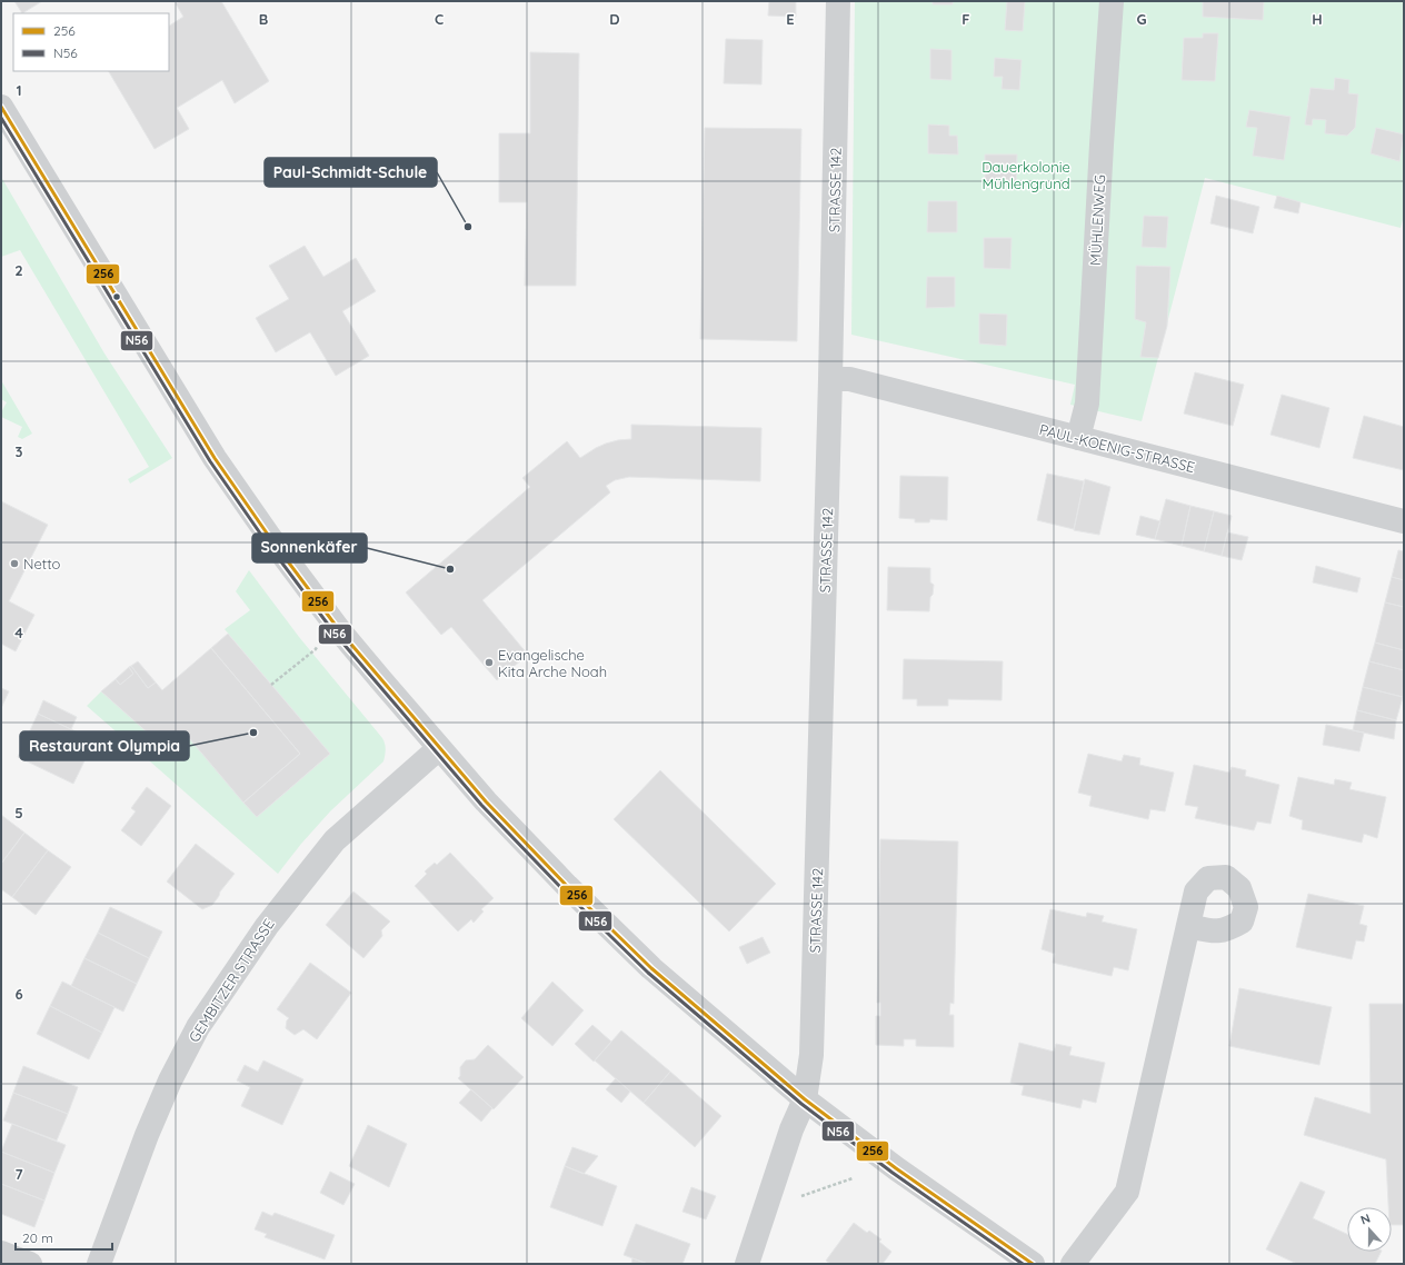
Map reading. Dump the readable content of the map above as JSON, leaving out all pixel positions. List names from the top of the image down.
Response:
{
  "streets": {
    "street": [
      "STRASSE 142",
      "MÜHLENWEG",
      "PAUL-KOENIG-STRASSE",
      "GEMBITZER STRASSE"
    ]
  },
  "crossings": [
    ["STRASSE 142", "PAUL-KOENIG-STRASSE"],
    ["MÜHLENWEG", "PAUL-KOENIG-STRASSE"]
  ],
  "parks": ["Dauerkolonie Mühlengrund"],
  "places": [
    "Paul-Schmidt-Schule",
    "Netto",
    "Sonnenkäfer",
    "Evangelische Kita Arche Noah",
    "Restaurant Olympia"
  ],
  "lines": ["transit line 256", "transit line N56"],
  "legend": ["256", "N56"],
  "scale_bar": "20 m",
  "north": "top",
  "grid": {
    "columns": [
      "B",
      "C",
      "D",
      "E",
      "F",
      "G",
      "H"
    ],
    "rows": [
      "1",
      "2",
      "3",
      "4",
      "5",
      "6",
      "7"
    ]
  }
}
